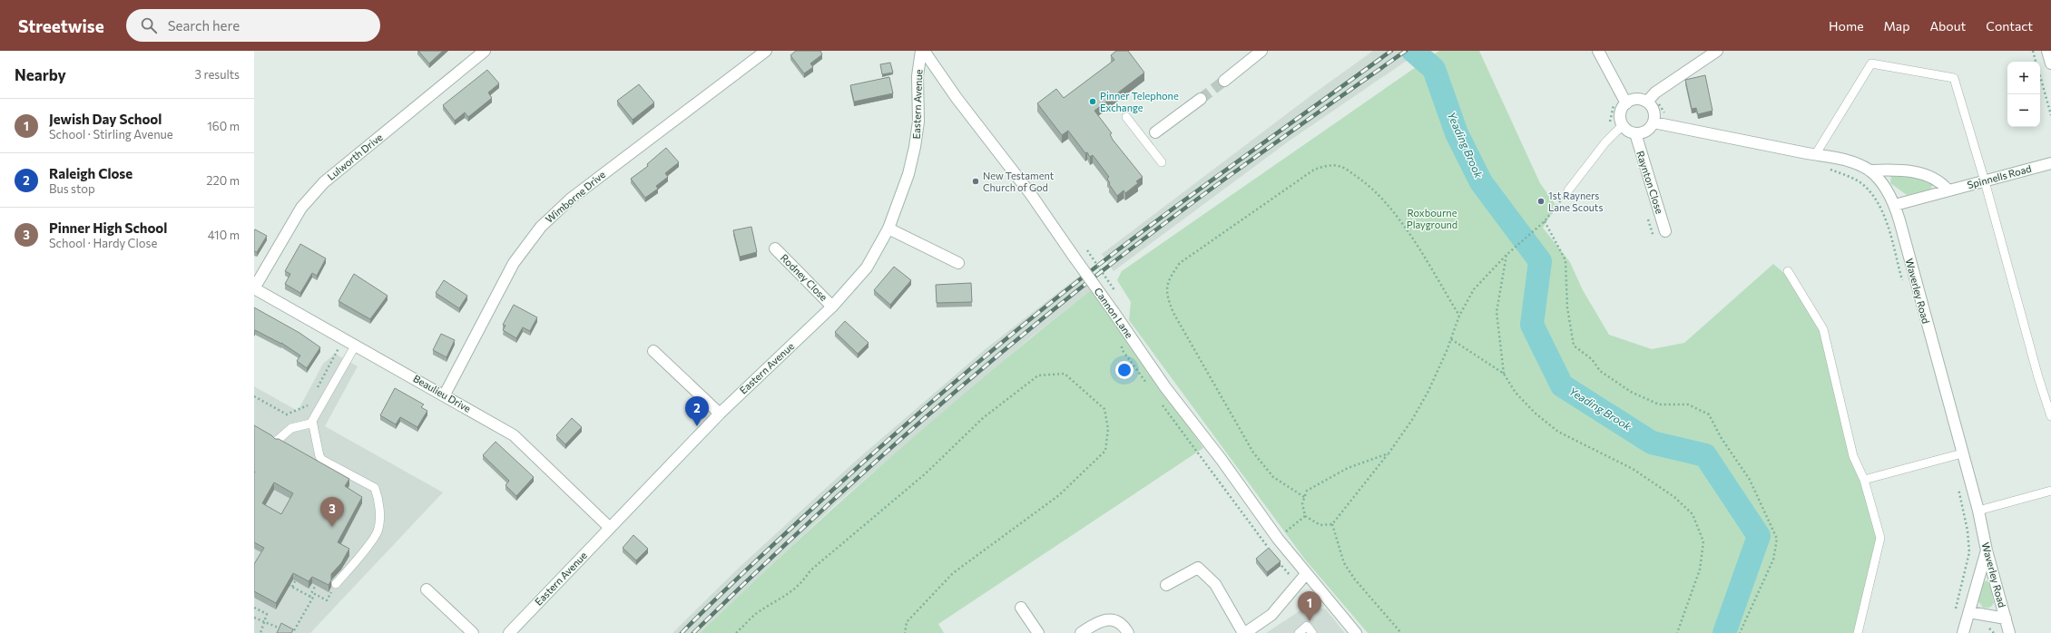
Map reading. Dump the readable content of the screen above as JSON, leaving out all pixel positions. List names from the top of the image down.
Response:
{
  "streets": {
    "street": [
      "Eastern Avenue",
      "Lulworth Drive",
      "Spinnells Road",
      "Raynton Close",
      "Wimborne Drive",
      "Rodney Close",
      "Waverley Road",
      "Cannon Lane",
      "Beaulieu Drive"
    ]
  },
  "crossings": [
    ["Eastern Avenue", "Rodney Close"],
    ["Eastern Avenue", "Cannon Lane"],
    ["Eastern Avenue", "Beaulieu Drive"],
    ["Lulworth Drive", "Beaulieu Drive"],
    ["Spinnells Road", "Waverley Road"],
    ["Raynton Close", "Waverley Road"],
    ["Wimborne Drive", "Beaulieu Drive"]
  ],
  "water": ["Yeading Brook"],
  "parks": ["Roxbourne Playground"],
  "places": ["Pinner Telephone Exchange", "New Testament Church of God", "1st Rayners Lane Scouts"],
  "page": {
    "header": "Streetwise",
    "search": "Search here",
    "nav": [
      "Home",
      "Map",
      "About",
      "Contact"
    ],
    "heading": ["Nearby", "3 results"],
    "map_buttons": ["+", "−"],
    "list": [
      {
        "mark": "1",
        "name": "Jewish Day School",
        "note": "School · Stirling Avenue",
        "value": "160 m"
      },
      {
        "mark": "2",
        "name": "Raleigh Close",
        "note": "Bus stop",
        "value": "220 m"
      },
      {
        "mark": "3",
        "name": "Pinner High School",
        "note": "School · Hardy Close",
        "value": "410 m"
      }
    ],
    "pins": ["2", "3", "1"]
  }
}
